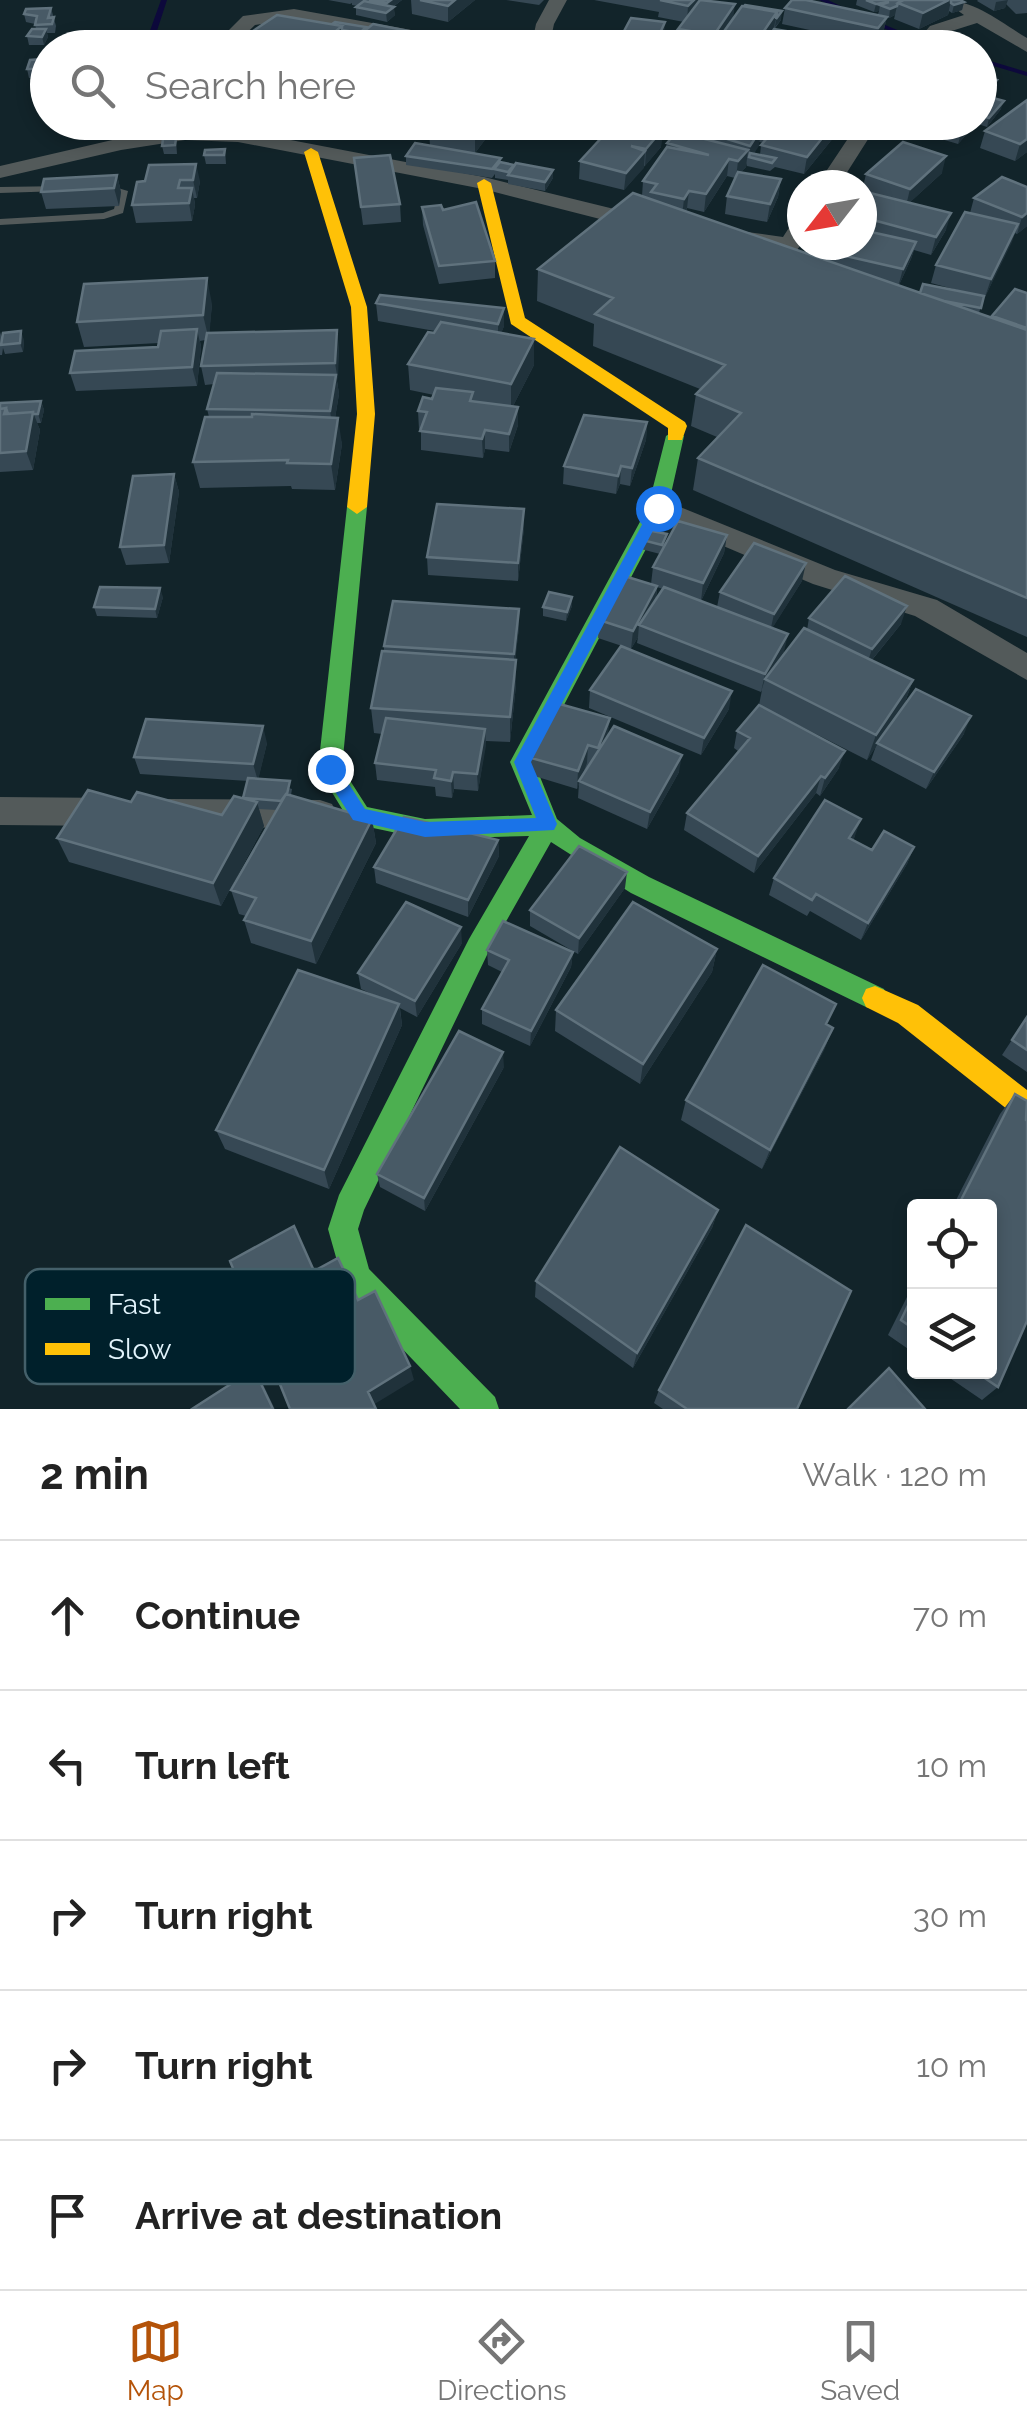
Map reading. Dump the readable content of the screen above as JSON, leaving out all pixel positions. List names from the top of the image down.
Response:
{
  "legend": ["Fast", "Slow"],
  "north": "bottom left",
  "page": {
    "search": "Search here",
    "heading": ["2 min", "Walk · 120 m"],
    "list": [
      ["Continue", "70 m"],
      ["Turn left", "10 m"],
      ["Turn right", "30 m"],
      ["Turn right", "10 m"],
      "Arrive at destination"
    ],
    "nav": ["Map", "Directions", "Saved"]
  }
}
